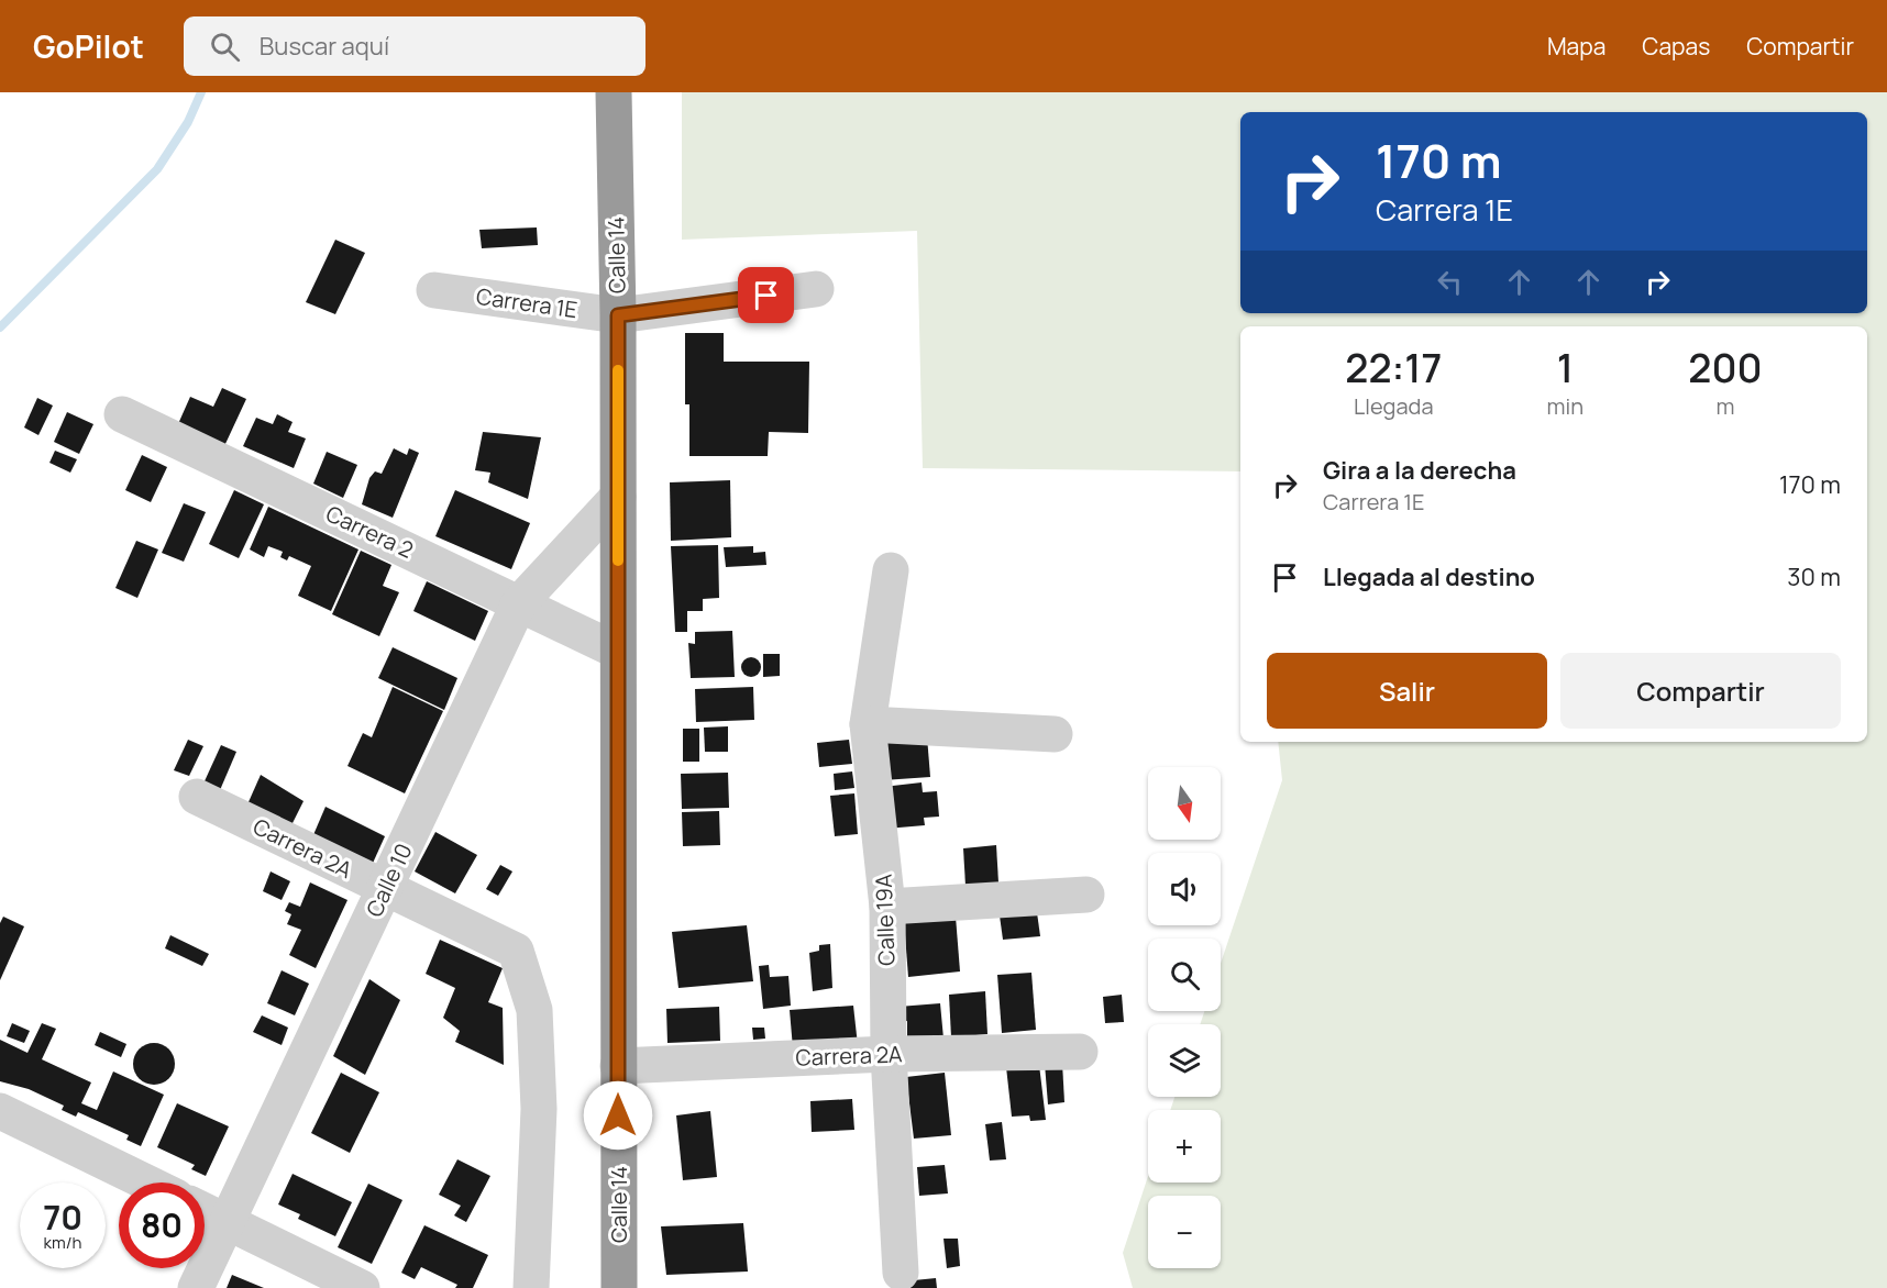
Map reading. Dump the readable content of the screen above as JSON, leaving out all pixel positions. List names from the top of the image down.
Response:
{
  "streets": {
    "highway": ["Calle 14"],
    "street": [
      "Carrera 1E",
      "Carrera 2",
      "Carrera 2A",
      "Calle 10",
      "Calle 19A"
    ]
  },
  "crossings": [
    ["Calle 14", "Carrera 1E"],
    ["Calle 14", "Carrera 2"],
    ["Calle 14", "Carrera 2A"],
    ["Calle 14", "Calle 10"],
    ["Carrera 2", "Calle 10"],
    ["Carrera 2A", "Calle 10"],
    ["Carrera 2A", "Calle 19A"]
  ],
  "north": "bottom",
  "page": {
    "header": "GoPilot",
    "search": "Buscar aquí",
    "nav": ["Mapa", "Capas", "Compartir"],
    "turn": ["170 m", "Carrera 1E"],
    "eta": [
      "22:17",
      "Llegada",
      "1",
      "min",
      "200",
      "m"
    ],
    "list": [
      {
        "name": "Gira a la derecha",
        "note": "Carrera 1E",
        "value": "170 m"
      },
      {
        "name": "Llegada al destino",
        "value": "30 m"
      }
    ],
    "buttons": ["Salir", "Compartir"],
    "map_buttons": ["+", "−"],
    "speed": "70 km/h",
    "limit": "80"
  }
}
